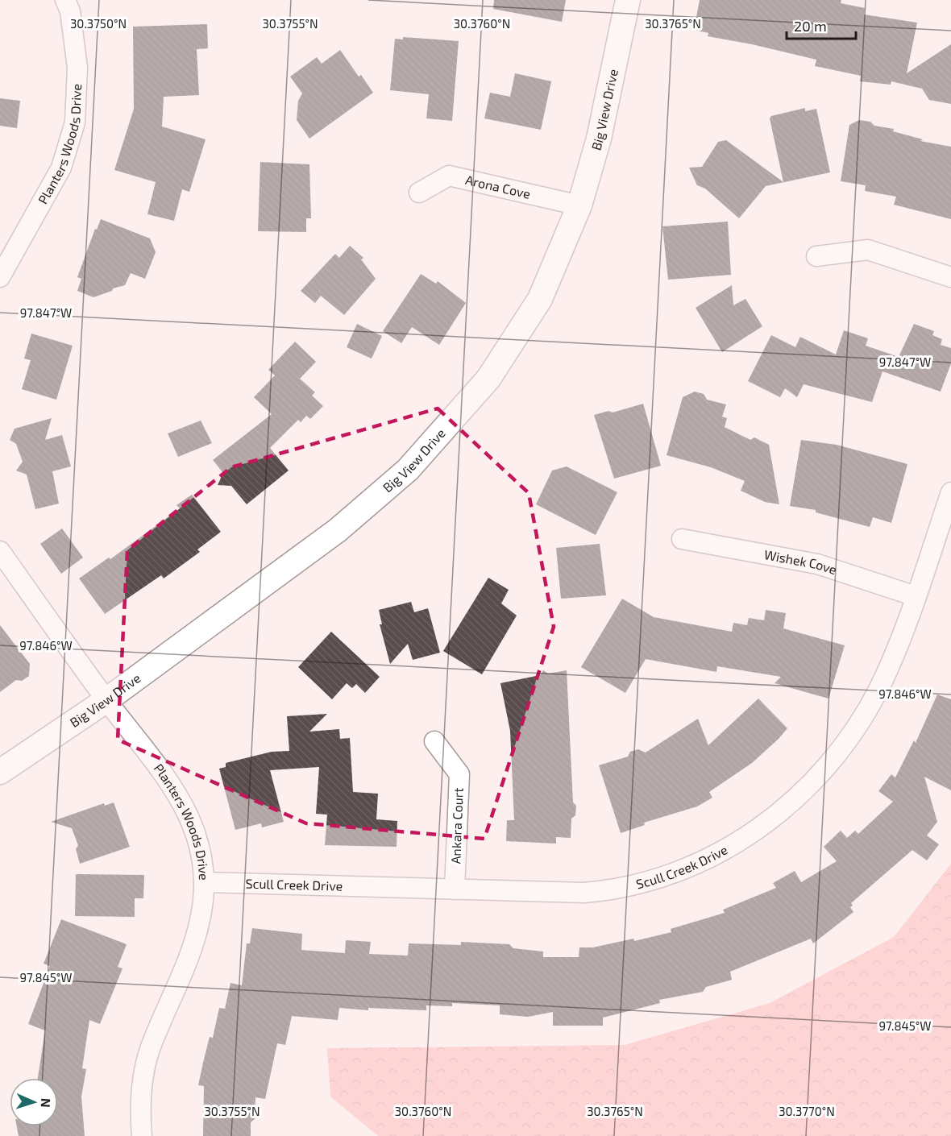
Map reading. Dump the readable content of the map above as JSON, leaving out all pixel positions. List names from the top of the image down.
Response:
{
  "streets": {
    "street": [
      "Big View Drive",
      "Planters Woods Drive",
      "Arona Cove",
      "Wishek Cove",
      "Ankara Court",
      "Scull Creek Drive"
    ]
  },
  "crossings": [
    ["Big View Drive", "Planters Woods Drive"],
    ["Big View Drive", "Arona Cove"],
    ["Planters Woods Drive", "Scull Creek Drive"],
    ["Wishek Cove", "Scull Creek Drive"],
    ["Ankara Court", "Scull Creek Drive"]
  ],
  "scale_bar": "20 m",
  "north": "right",
  "coordinates": [
    "30.3750°N",
    "30.3755°N",
    "30.3760°N",
    "30.3765°N",
    "97.847°W",
    "97.846°W",
    "97.845°W",
    "30.3770°N"
  ]
}
